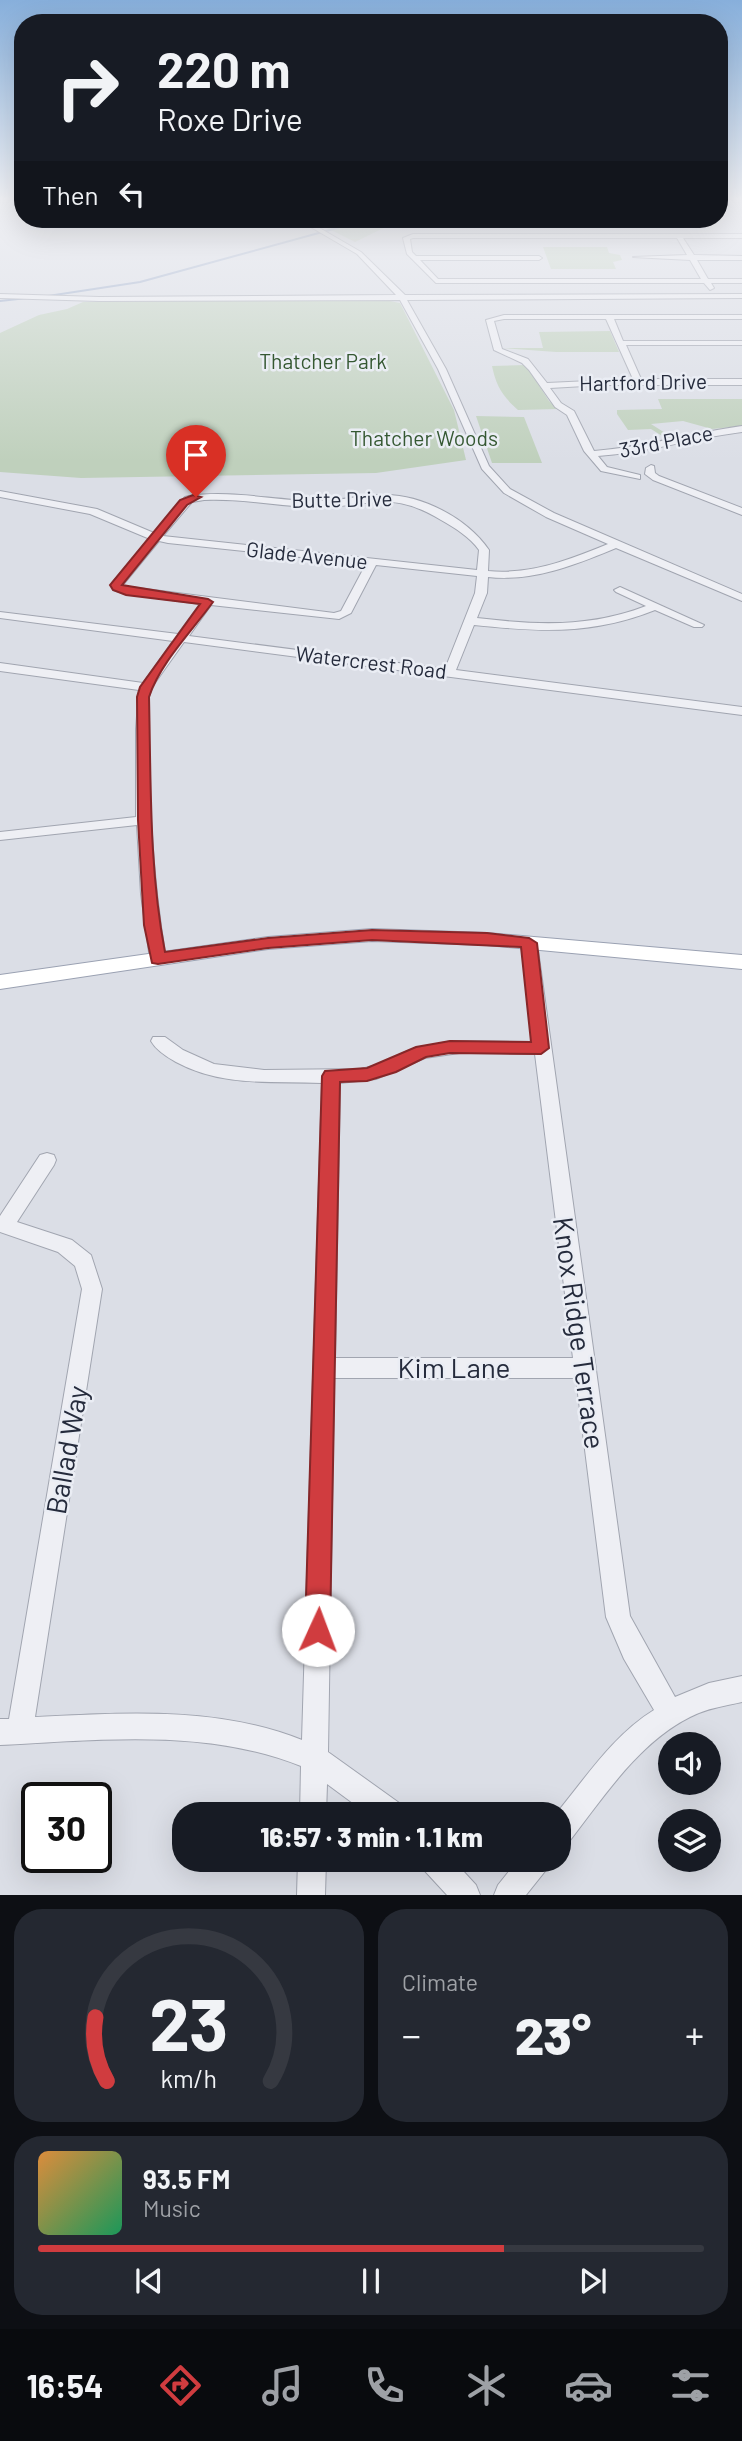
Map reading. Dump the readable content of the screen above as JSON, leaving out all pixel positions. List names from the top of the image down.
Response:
{
  "streets": {
    "street": [
      "Hartford Drive",
      "33rd Place",
      "Butte Drive",
      "Glade Avenue",
      "Watercrest Road",
      "Knox Ridge Terrace",
      "Kim Lane",
      "Ballad Way"
    ]
  },
  "crossings": [
    ["Butte Drive", "Glade Avenue"],
    ["Butte Drive", "Watercrest Road"],
    ["Knox Ridge Terrace", "Kim Lane"]
  ],
  "parks": ["Thatcher Park", "Thatcher Woods"],
  "page": {
    "turn": ["220 m", "Roxe Drive"],
    "then": "Then",
    "limit": "30",
    "trip": "16:57 · 3 min · 1.1 km",
    "tile": "Climate",
    "heat": ["−", "23°", "+"],
    "song": ["93.5 FM", "Music"],
    "tabs": "16:54",
    "gauge": ["23", "km/h"]
  }
}
